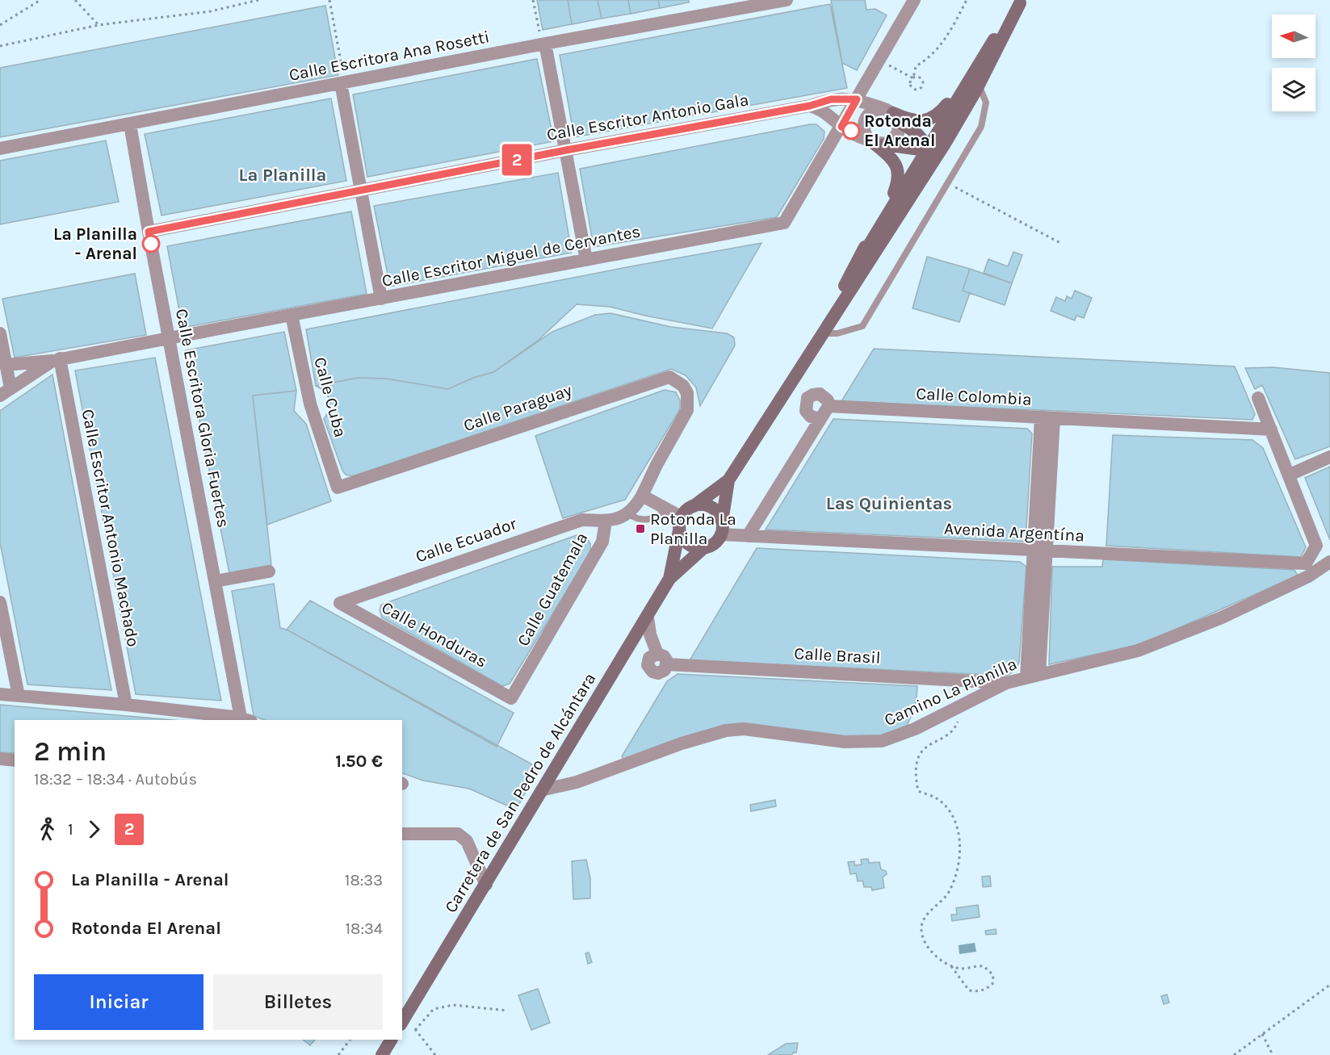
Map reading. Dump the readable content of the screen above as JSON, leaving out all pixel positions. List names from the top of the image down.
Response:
{
  "streets": {
    "main road": ["Carretera de San Pedro de Alcántara"],
    "street": [
      "Calle Escritora Ana Rosetti",
      "Calle Escritor Antonio Gala",
      "Calle Escritor Miguel de Cervantes",
      "Calle Colombia",
      "Calle Cuba",
      "Calle Paraguay",
      "Calle Escritora Gloria Fuertes",
      "Calle Escritor Antonio Machado",
      "Avenida Argentína",
      "Calle Ecuador",
      "Calle Guatemala",
      "Calle Honduras",
      "Calle Brasil",
      "Camino La Planilla"
    ]
  },
  "crossings": [
    ["Calle Escritora Ana Rosetti", "Calle Escritora Gloria Fuertes"],
    ["Calle Escritor Antonio Gala", "Calle Escritor Miguel de Cervantes"],
    ["Calle Escritor Antonio Gala", "Calle Escritora Gloria Fuertes"],
    ["Calle Escritor Miguel de Cervantes", "Calle Cuba"],
    ["Calle Escritor Miguel de Cervantes", "Calle Escritora Gloria Fuertes"],
    ["Calle Escritor Miguel de Cervantes", "Calle Escritor Antonio Machado"],
    ["Calle Cuba", "Calle Paraguay"],
    ["Avenida Argentína", "Camino La Planilla"],
    ["Avenida Argentína", "Carretera de San Pedro de Alcántara"],
    ["Calle Ecuador", "Calle Guatemala"],
    ["Calle Ecuador", "Calle Honduras"],
    ["Calle Guatemala", "Calle Honduras"],
    ["Calle Brasil", "Camino La Planilla"],
    ["Calle Brasil", "Carretera de San Pedro de Alcántara"],
    ["Camino La Planilla", "Carretera de San Pedro de Alcántara"]
  ],
  "districts": ["La Planilla", "Las Quinientas"],
  "places": {
    "other": ["Rotonda El Arenal", "La Planilla - Arenal"],
    "transit": ["Rotonda La Planilla"]
  },
  "lines": ["bus line 2"],
  "north": "left",
  "page": {
    "on_map": "2",
    "heading": ["2 min", "18:32 – 18:34 · Autobús", "1.50 €"],
    "legs": ["1", "2"],
    "list": [
      {
        "name": "La Planilla - Arenal",
        "value": "18:33"
      },
      {
        "name": "Rotonda El Arenal",
        "value": "18:34"
      }
    ],
    "buttons": ["Iniciar", "Billetes"]
  }
}
